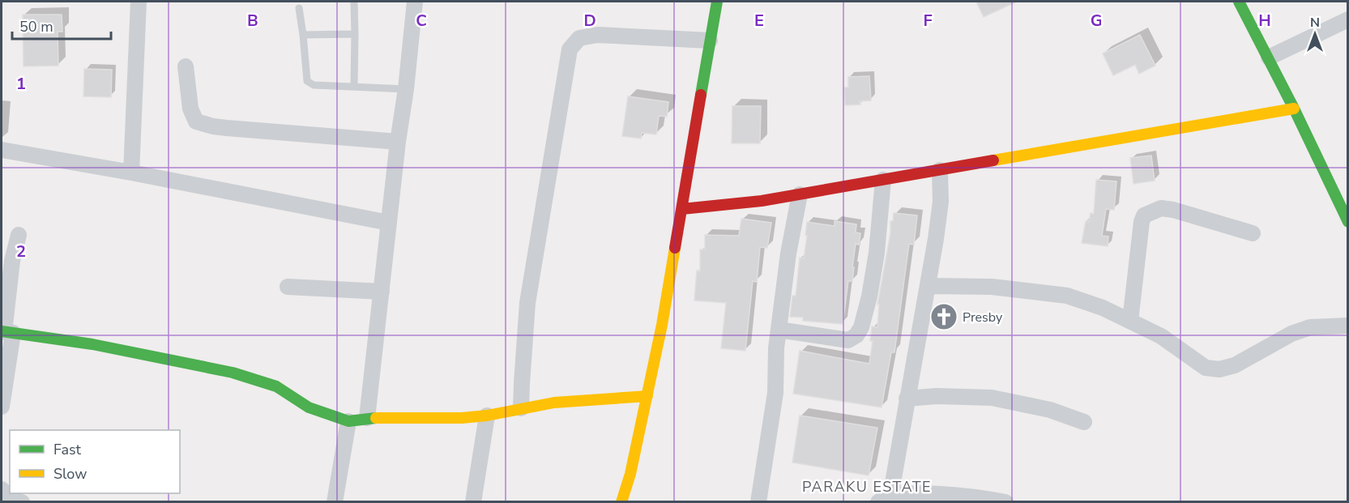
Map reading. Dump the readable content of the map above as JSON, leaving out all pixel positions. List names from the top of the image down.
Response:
{
  "districts": ["PARAKU ESTATE"],
  "places": {
    "church": ["Presby"]
  },
  "legend": ["Fast", "Slow"],
  "scale_bar": "50 m",
  "north": "top",
  "grid": {
    "columns": [
      "B",
      "C",
      "D",
      "E",
      "F",
      "G",
      "H"
    ],
    "rows": ["1", "2"]
  }
}
